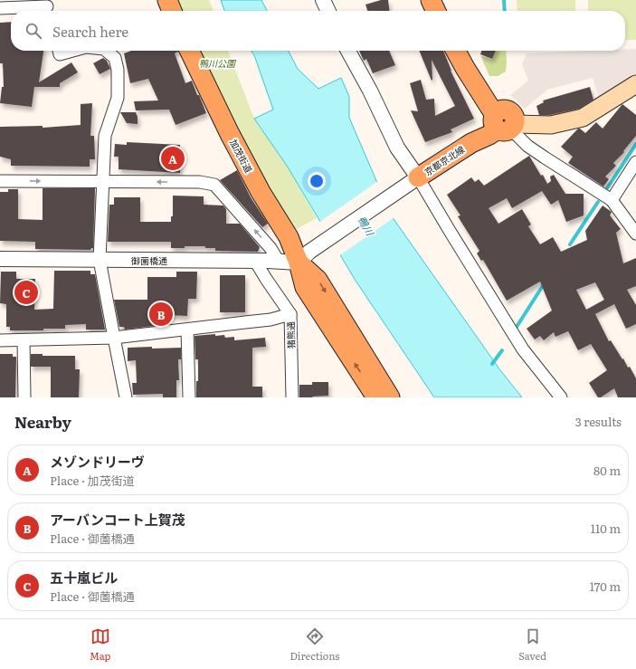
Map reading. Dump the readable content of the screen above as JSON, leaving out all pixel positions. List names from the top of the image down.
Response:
{
  "streets": {
    "main road": ["加茂街道", "京都京北線"],
    "street": ["御薗橋通", "猪熊通"]
  },
  "crossings": [
    ["加茂街道", "御薗橋通"],
    ["御薗橋通", "猪熊通"]
  ],
  "water": ["鴨川"],
  "parks": ["鴨川公園"],
  "page": {
    "search": "Search here",
    "pins": ["A", "C", "B"],
    "heading": ["Nearby", "3 results"],
    "list": [
      {
        "mark": "A",
        "name": "メゾンドリーヴ",
        "note": "Place · 加茂街道",
        "value": "80 m"
      },
      {
        "mark": "B",
        "name": "アーバンコート上賀茂",
        "note": "Place · 御薗橋通",
        "value": "110 m"
      },
      {
        "mark": "C",
        "name": "五十嵐ビル",
        "note": "Place · 御薗橋通",
        "value": "170 m"
      }
    ],
    "nav": ["Map", "Directions", "Saved"]
  }
}
